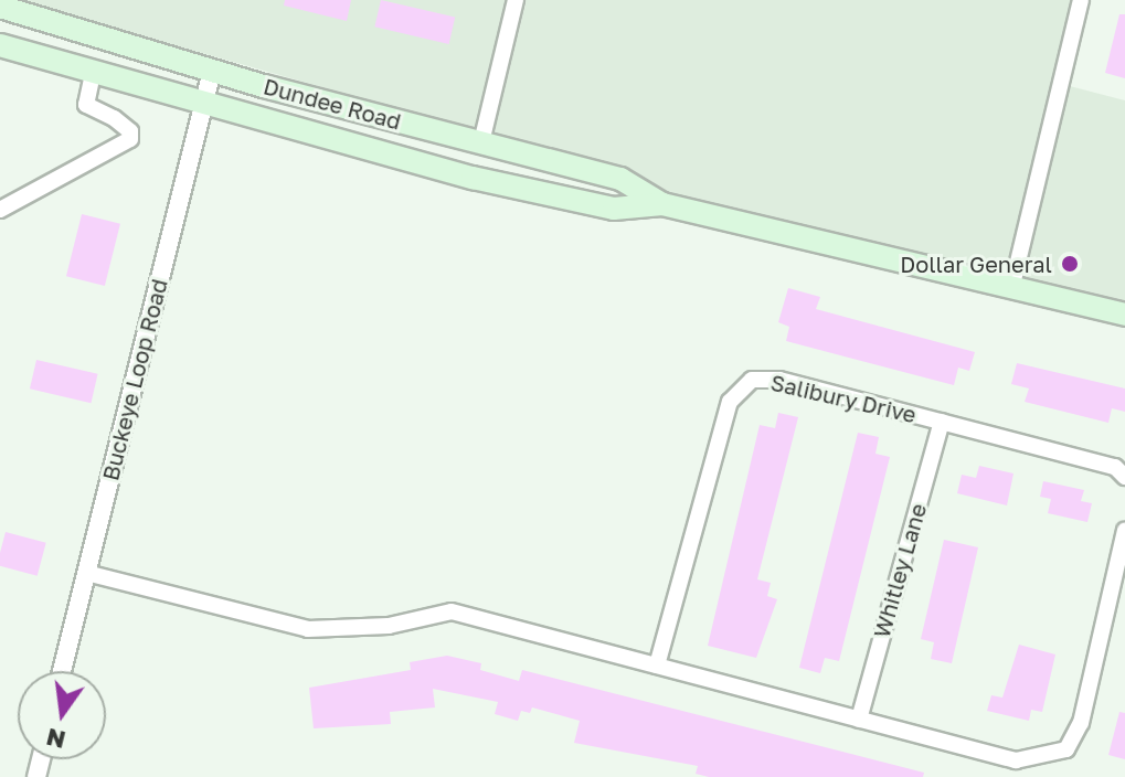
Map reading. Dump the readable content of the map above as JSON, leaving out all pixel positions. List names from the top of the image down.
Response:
{
  "streets": {
    "main road": ["Dundee Road"],
    "street": ["Buckeye Loop Road", "Salibury Drive", "Whitley Lane"]
  },
  "crossings": [
    ["Dundee Road", "Buckeye Loop Road"],
    ["Salibury Drive", "Whitley Lane"]
  ],
  "places": ["Dollar General"],
  "north": "bottom"
}
